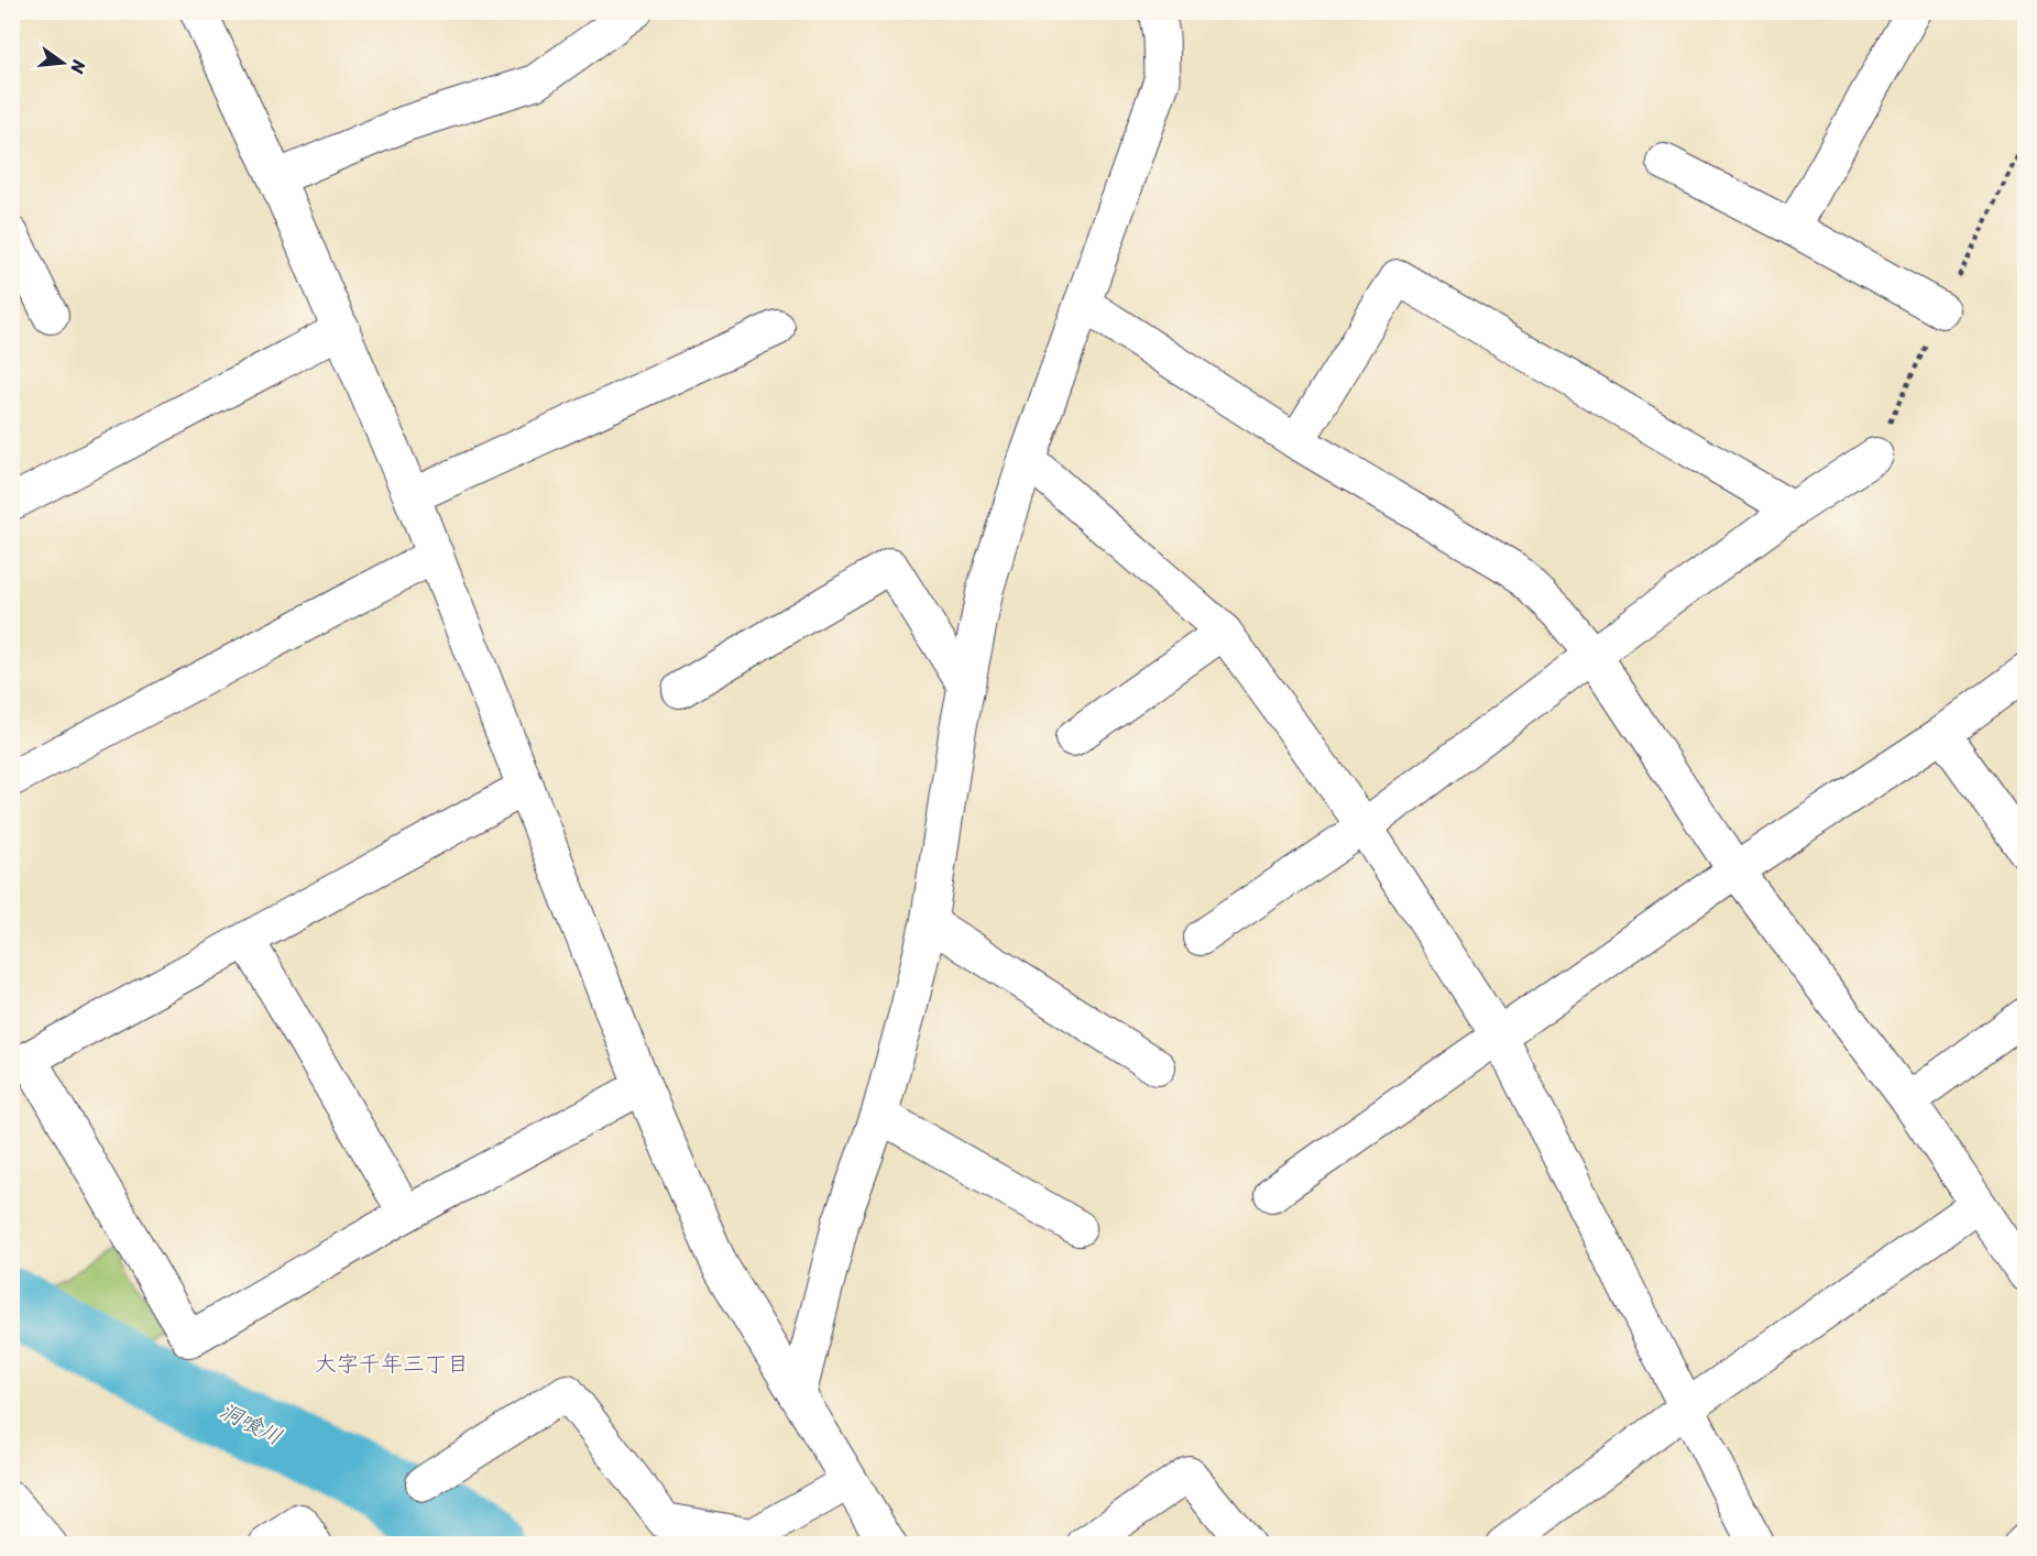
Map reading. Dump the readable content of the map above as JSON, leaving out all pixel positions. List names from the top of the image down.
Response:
{
  "districts": ["大字千年三丁目"],
  "water": ["洞喰川"],
  "north": "right"
}
